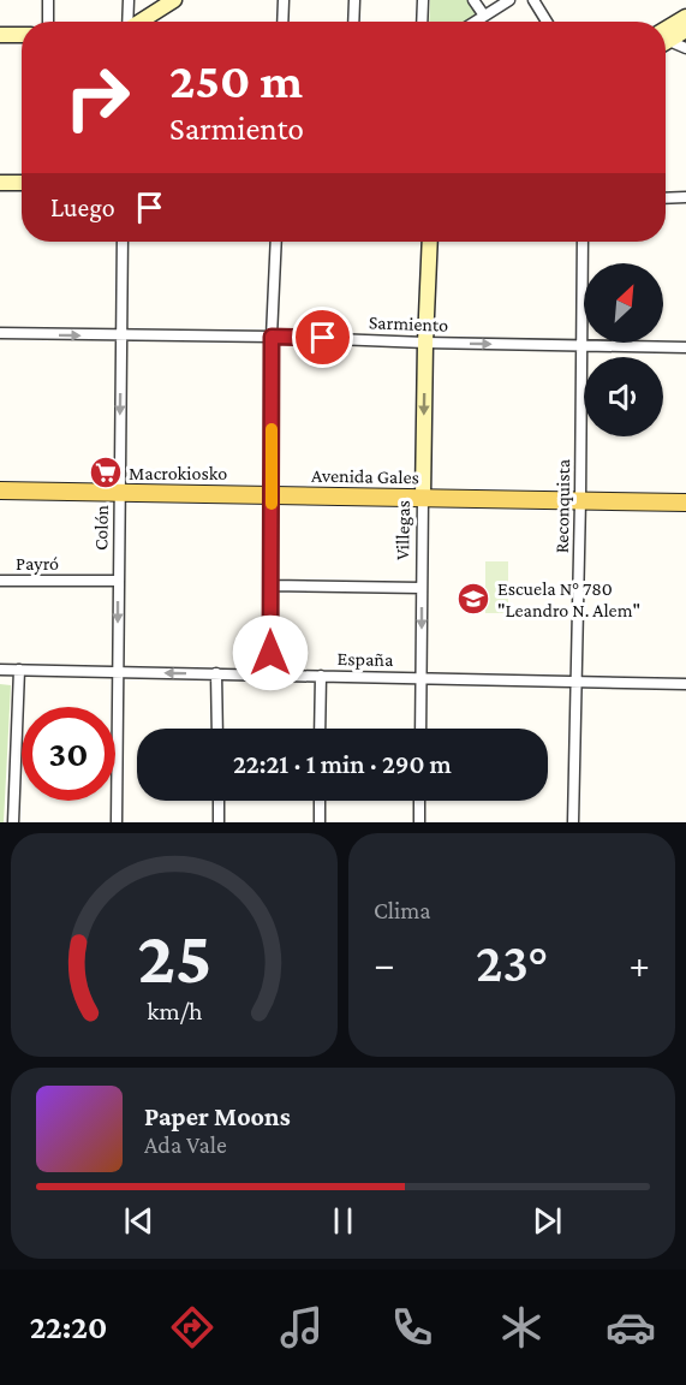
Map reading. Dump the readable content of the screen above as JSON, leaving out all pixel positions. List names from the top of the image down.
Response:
{
  "streets": {
    "main road": ["Avenida Gales", "Villegas"],
    "street": [
      "Sarmiento",
      "Reconquista",
      "Colón",
      "Payró",
      "España"
    ]
  },
  "crossings": [
    ["Sarmiento", "Reconquista"],
    ["Sarmiento", "Colón"],
    ["Sarmiento", "Villegas"],
    ["Avenida Gales", "Reconquista"],
    ["Avenida Gales", "Colón"],
    ["Avenida Gales", "Villegas"],
    ["Reconquista", "España"],
    ["Colón", "Payró"],
    ["Colón", "España"],
    ["Villegas", "España"]
  ],
  "one_way": ["Sarmiento", "Colón", "Villegas"],
  "places": {
    "supermarket": ["Macrokiosko"],
    "school or university": ["Escuela N° 780 \"Leandro N. Alem\""]
  },
  "north": "top right",
  "page": {
    "turn": ["250 m", "Sarmiento"],
    "then": "Luego",
    "limit": "30",
    "trip": "22:21 · 1 min · 290 m",
    "tile": "Clima",
    "heat": ["−", "23°", "+"],
    "song": ["Paper Moons", "Ada Vale"],
    "tabs": "22:20",
    "gauge": ["25", "km/h"]
  }
}
